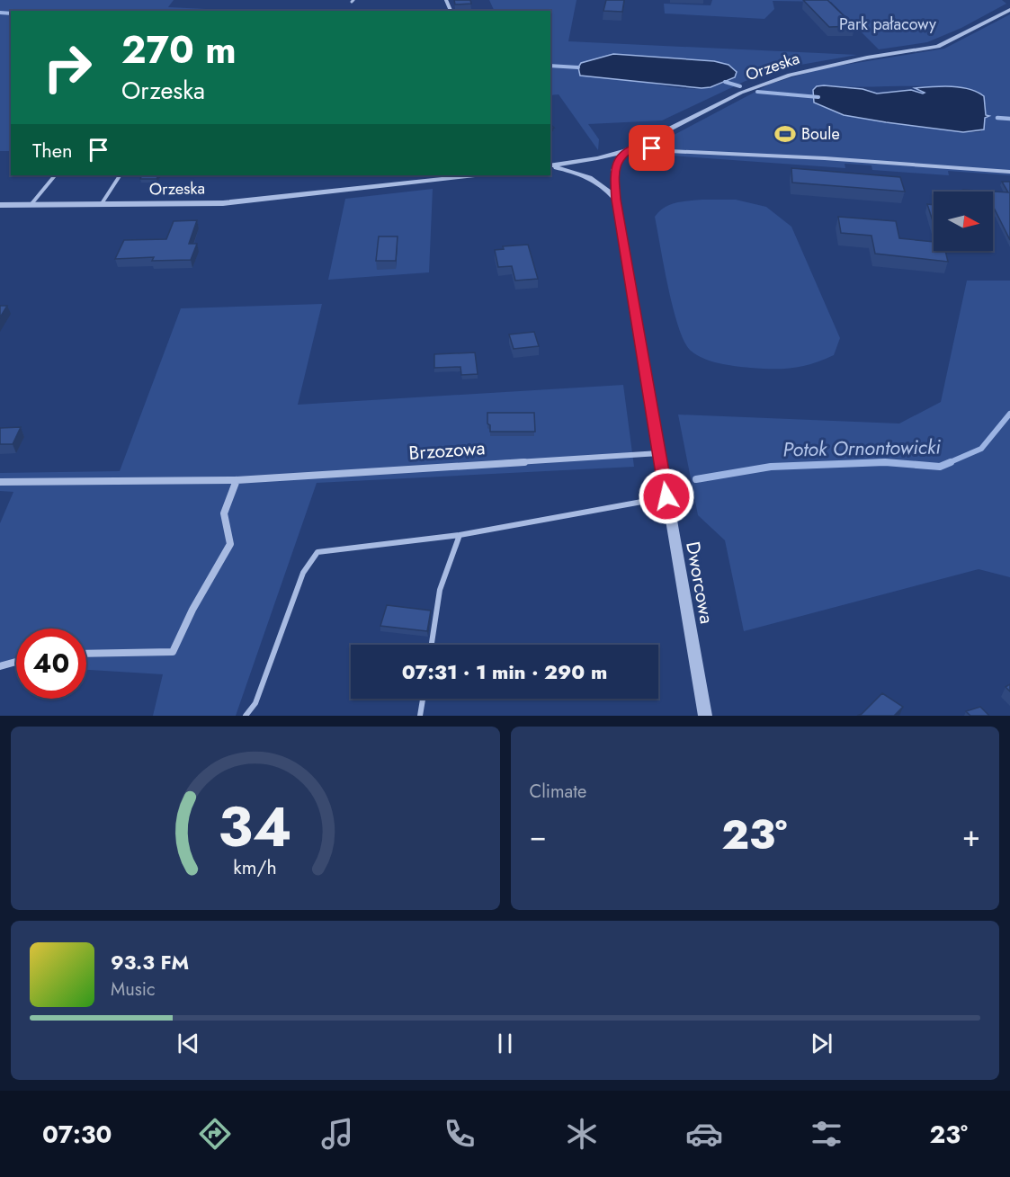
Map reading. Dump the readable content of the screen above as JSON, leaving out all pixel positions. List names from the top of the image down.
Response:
{
  "streets": {
    "street": ["Orzeska", "Brzozowa", "Dworcowa"]
  },
  "crossings": [
    ["Brzozowa", "Dworcowa"]
  ],
  "water": ["Potok Ornontowicki"],
  "parks": ["Park pałacowy"],
  "places": {
    "sports": ["Boule"]
  },
  "north": "right",
  "page": {
    "turn": ["270 m", "Orzeska"],
    "then": "Then",
    "limit": "40",
    "trip": "07:31 · 1 min · 290 m",
    "tile": "Climate",
    "heat": ["−", "23°", "+"],
    "song": ["93.3 FM", "Music"],
    "tabs": ["07:30", "23°"],
    "gauge": ["34", "km/h"]
  }
}
